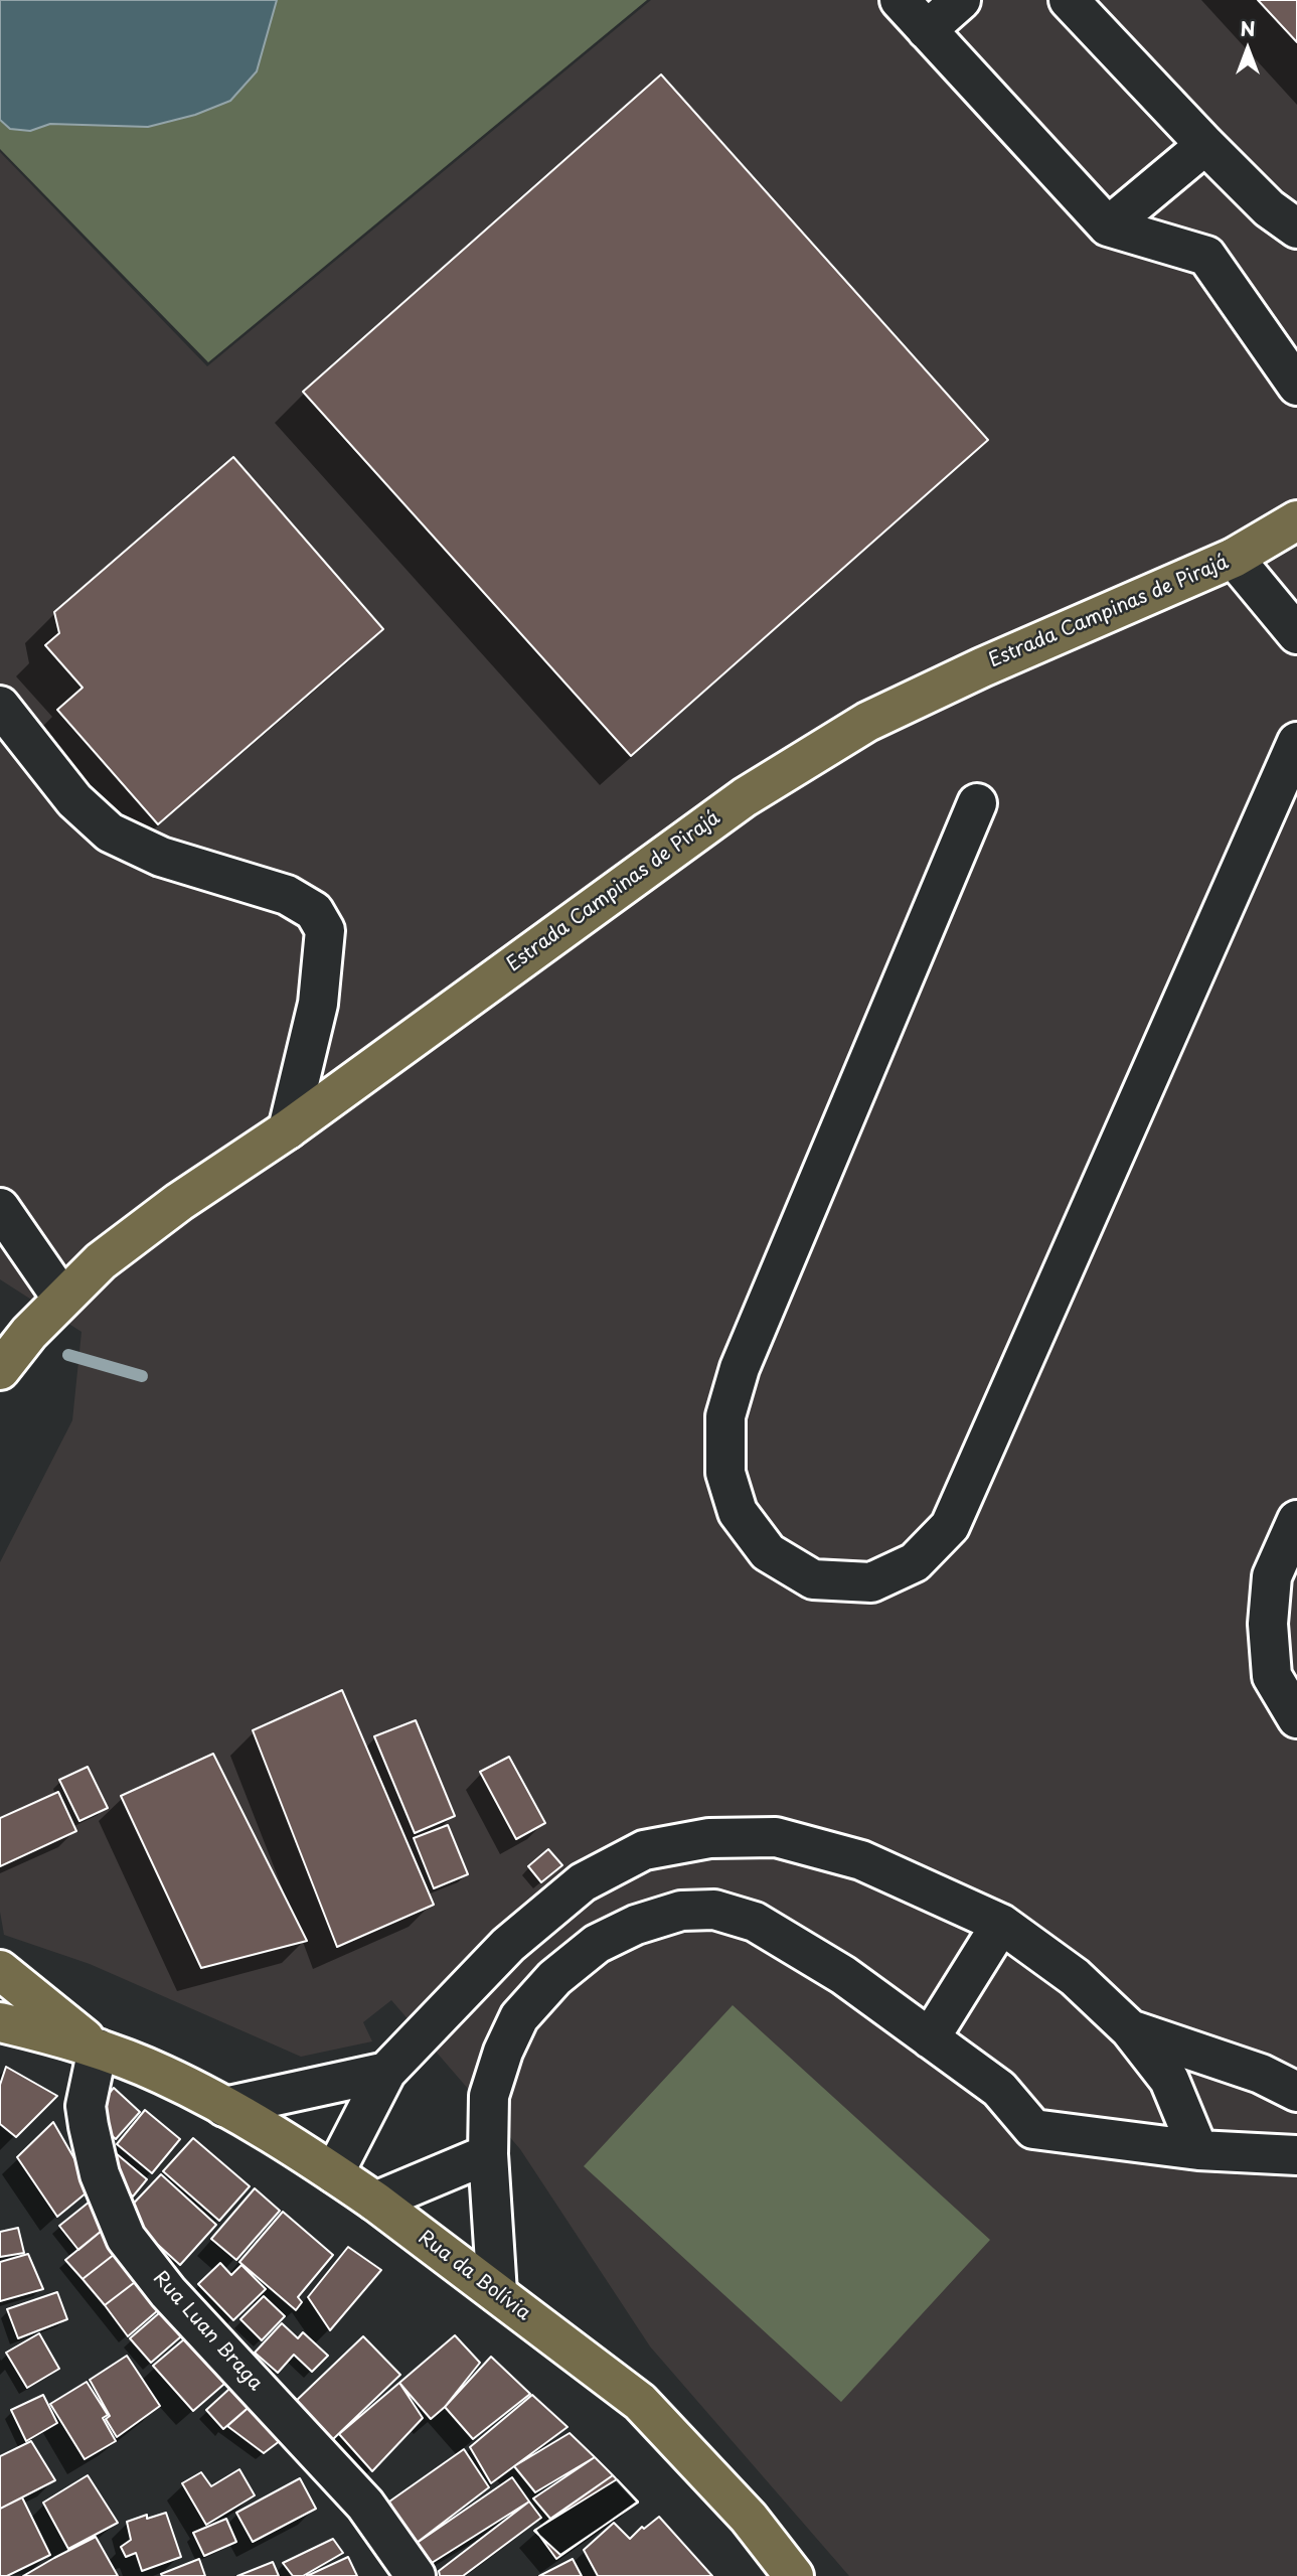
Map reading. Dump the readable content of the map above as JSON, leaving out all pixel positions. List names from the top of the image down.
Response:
{
  "streets": {
    "main road": ["Estrada Campinas de Pirajá", "Rua da Bolívia"],
    "street": ["Rua Luan Braga"]
  },
  "crossings": [
    ["Rua da Bolívia", "Rua Luan Braga"]
  ],
  "north": "top"
}
